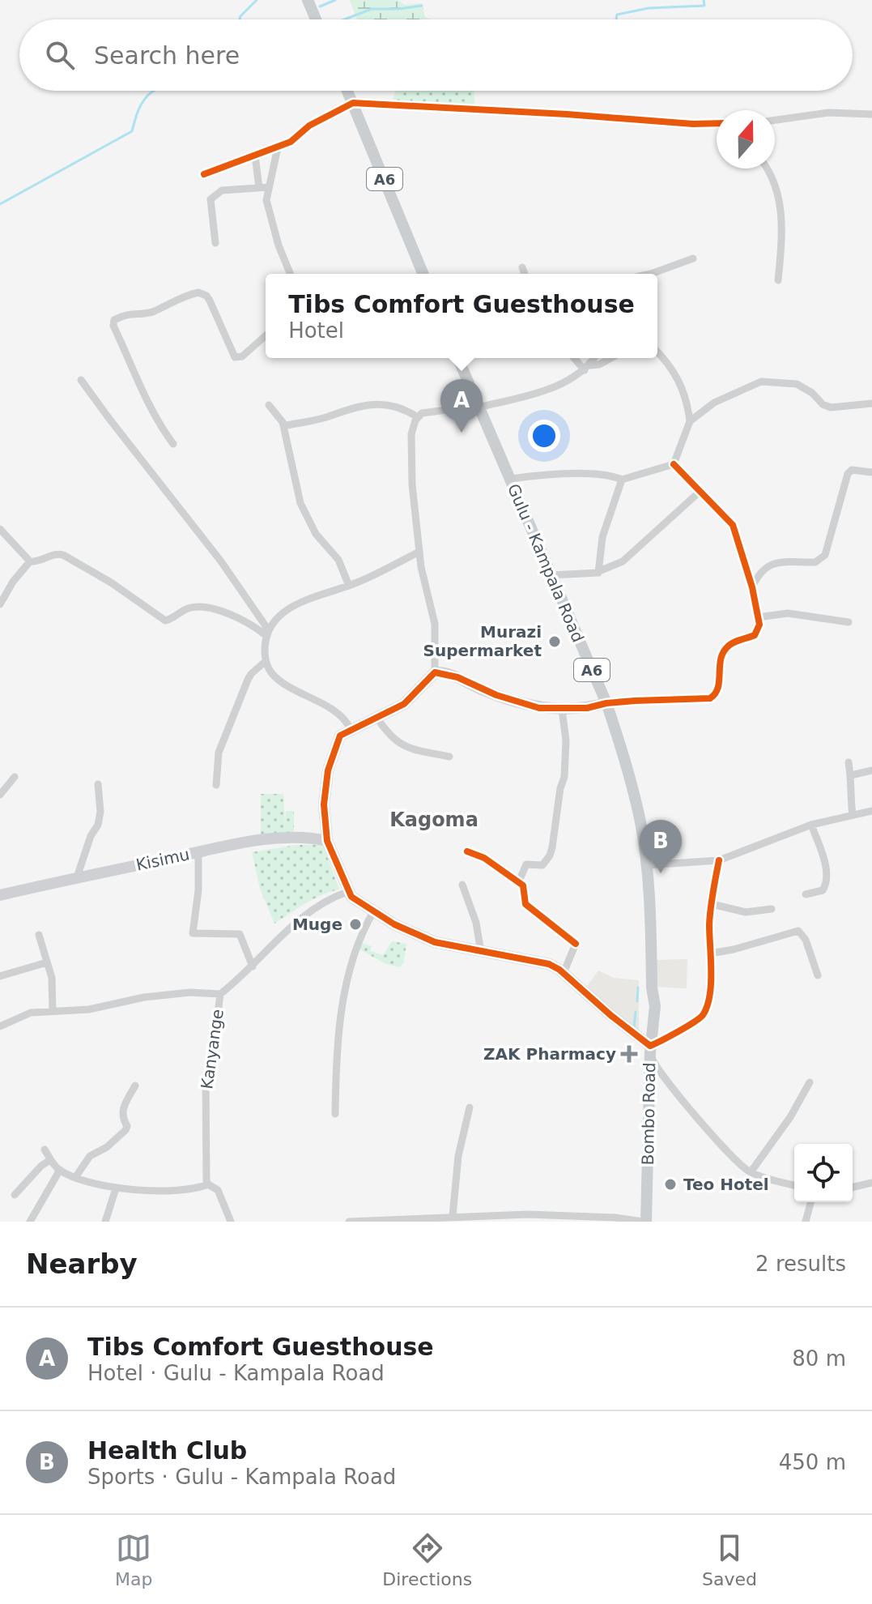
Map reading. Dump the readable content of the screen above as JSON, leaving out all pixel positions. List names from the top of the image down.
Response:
{
  "streets": {
    "main road": ["A6", "Gulu - Kampala Road", "Bombo Road"],
    "street": ["Kisimu", "Kanyange"]
  },
  "crossings": [
    ["Gulu - Kampala Road", "Bombo Road"]
  ],
  "districts": ["Kagoma"],
  "places": {
    "other": ["Murazi Supermarket", "Muge", "Teo Hotel"],
    "health": ["ZAK Pharmacy"]
  },
  "north": "top",
  "page": {
    "search": "Search here",
    "popup": ["Tibs Comfort Guesthouse", "Hotel"],
    "pins": ["A", "B"],
    "heading": ["Nearby", "2 results"],
    "list": [
      {
        "mark": "A",
        "name": "Tibs Comfort Guesthouse",
        "note": "Hotel · Gulu - Kampala Road",
        "value": "80 m"
      },
      {
        "mark": "B",
        "name": "Health Club",
        "note": "Sports · Gulu - Kampala Road",
        "value": "450 m"
      }
    ],
    "nav": ["Map", "Directions", "Saved"]
  }
}
